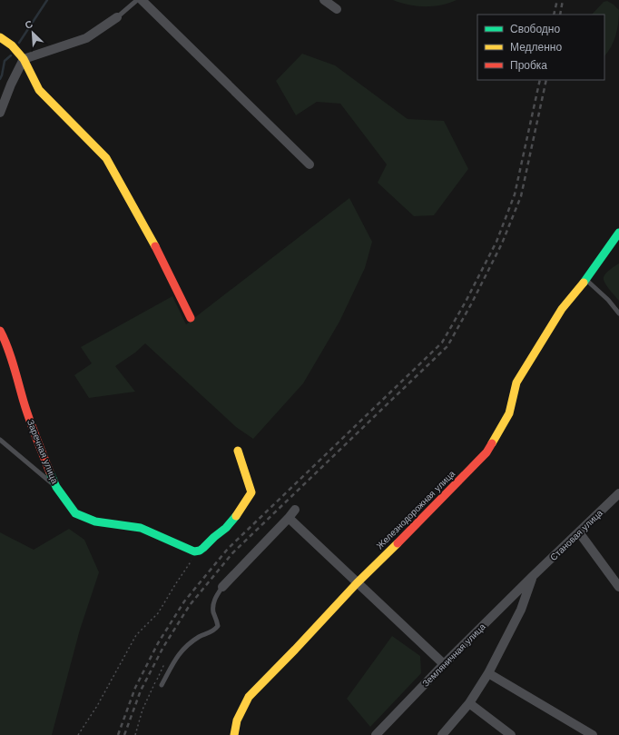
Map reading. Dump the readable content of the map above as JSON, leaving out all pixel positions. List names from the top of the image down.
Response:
{
  "streets": {
    "street": [
      "Заречная улица",
      "Железнодорожная улица",
      "Становая улица",
      "Земляничная улица"
    ]
  },
  "crossings": [
    ["Становая улица", "Земляничная улица"]
  ],
  "legend": ["Свободно", "Медленно", "Пробка"],
  "north": "top left"
}
